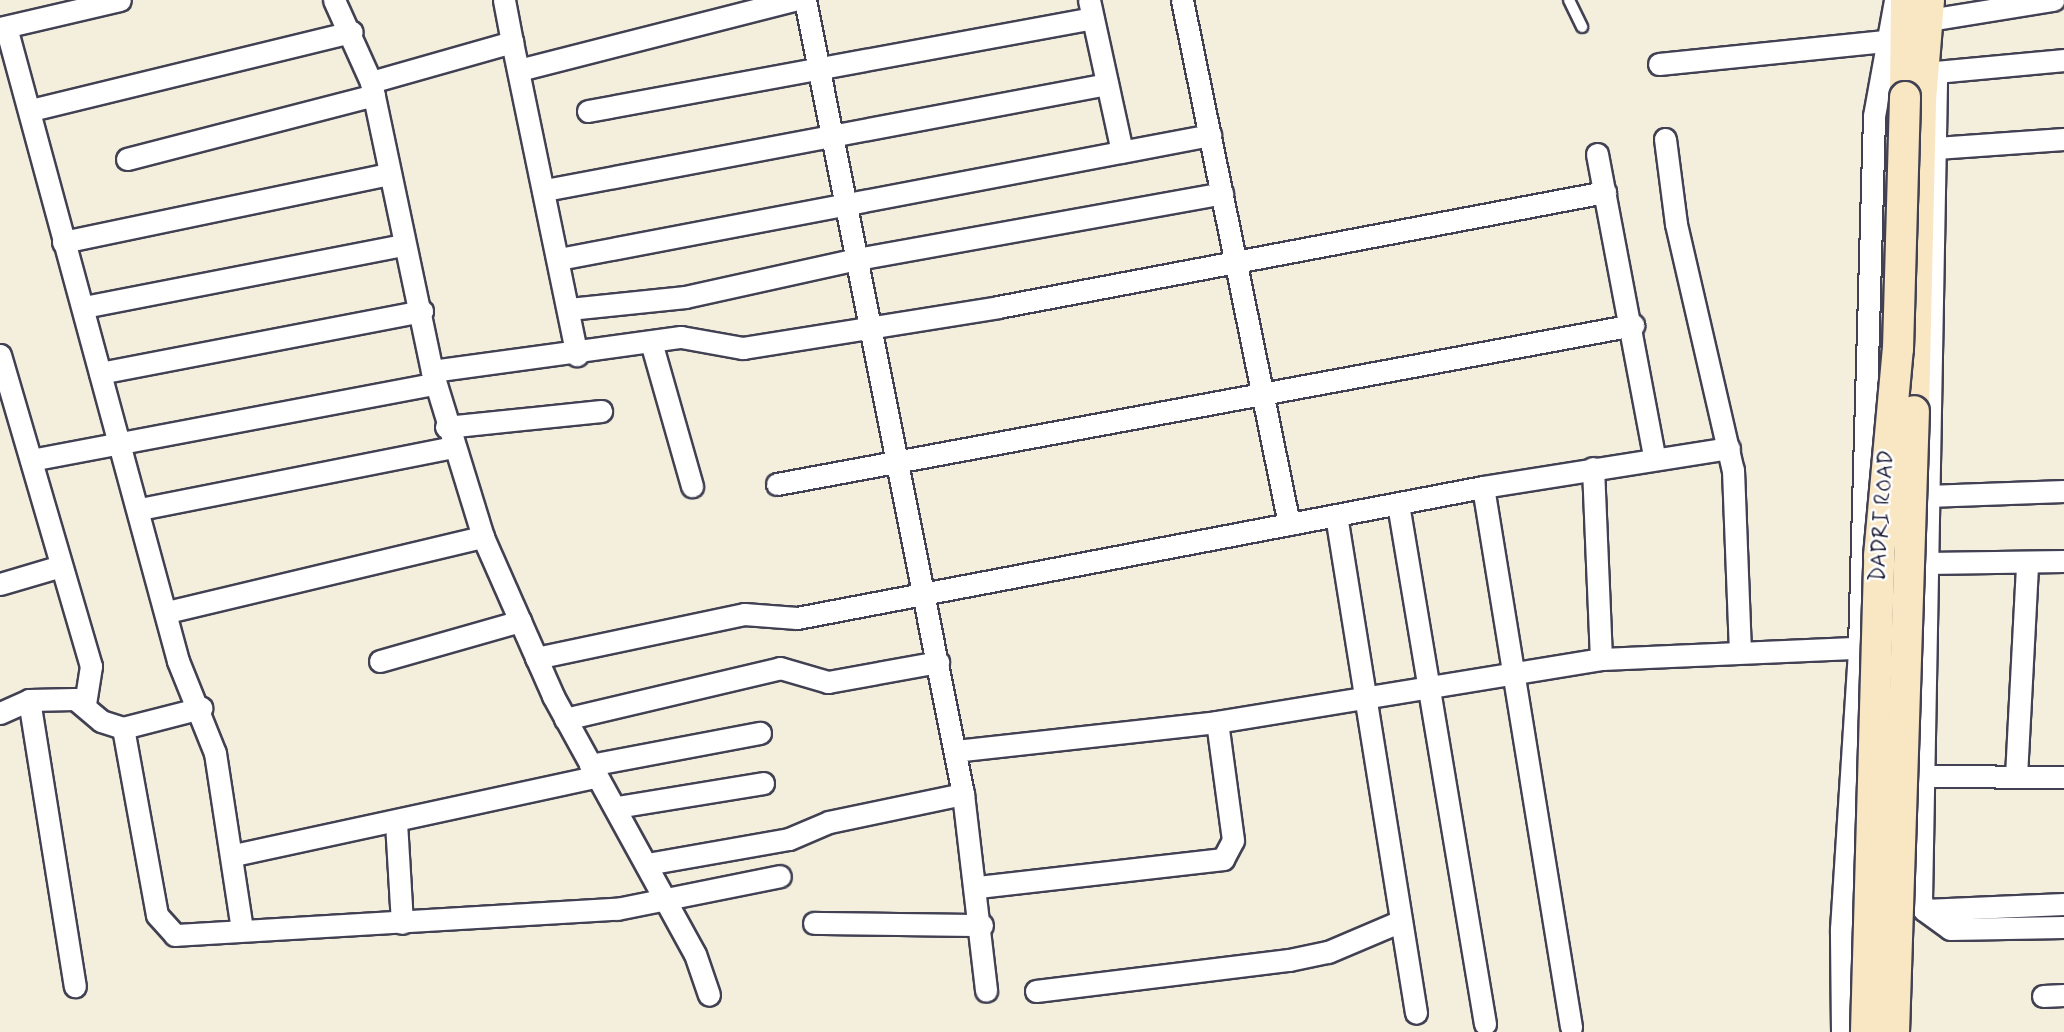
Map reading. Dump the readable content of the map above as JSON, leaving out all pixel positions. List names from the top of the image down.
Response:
{
  "streets": {
    "street": ["DADRI ROAD"]
  }
}
